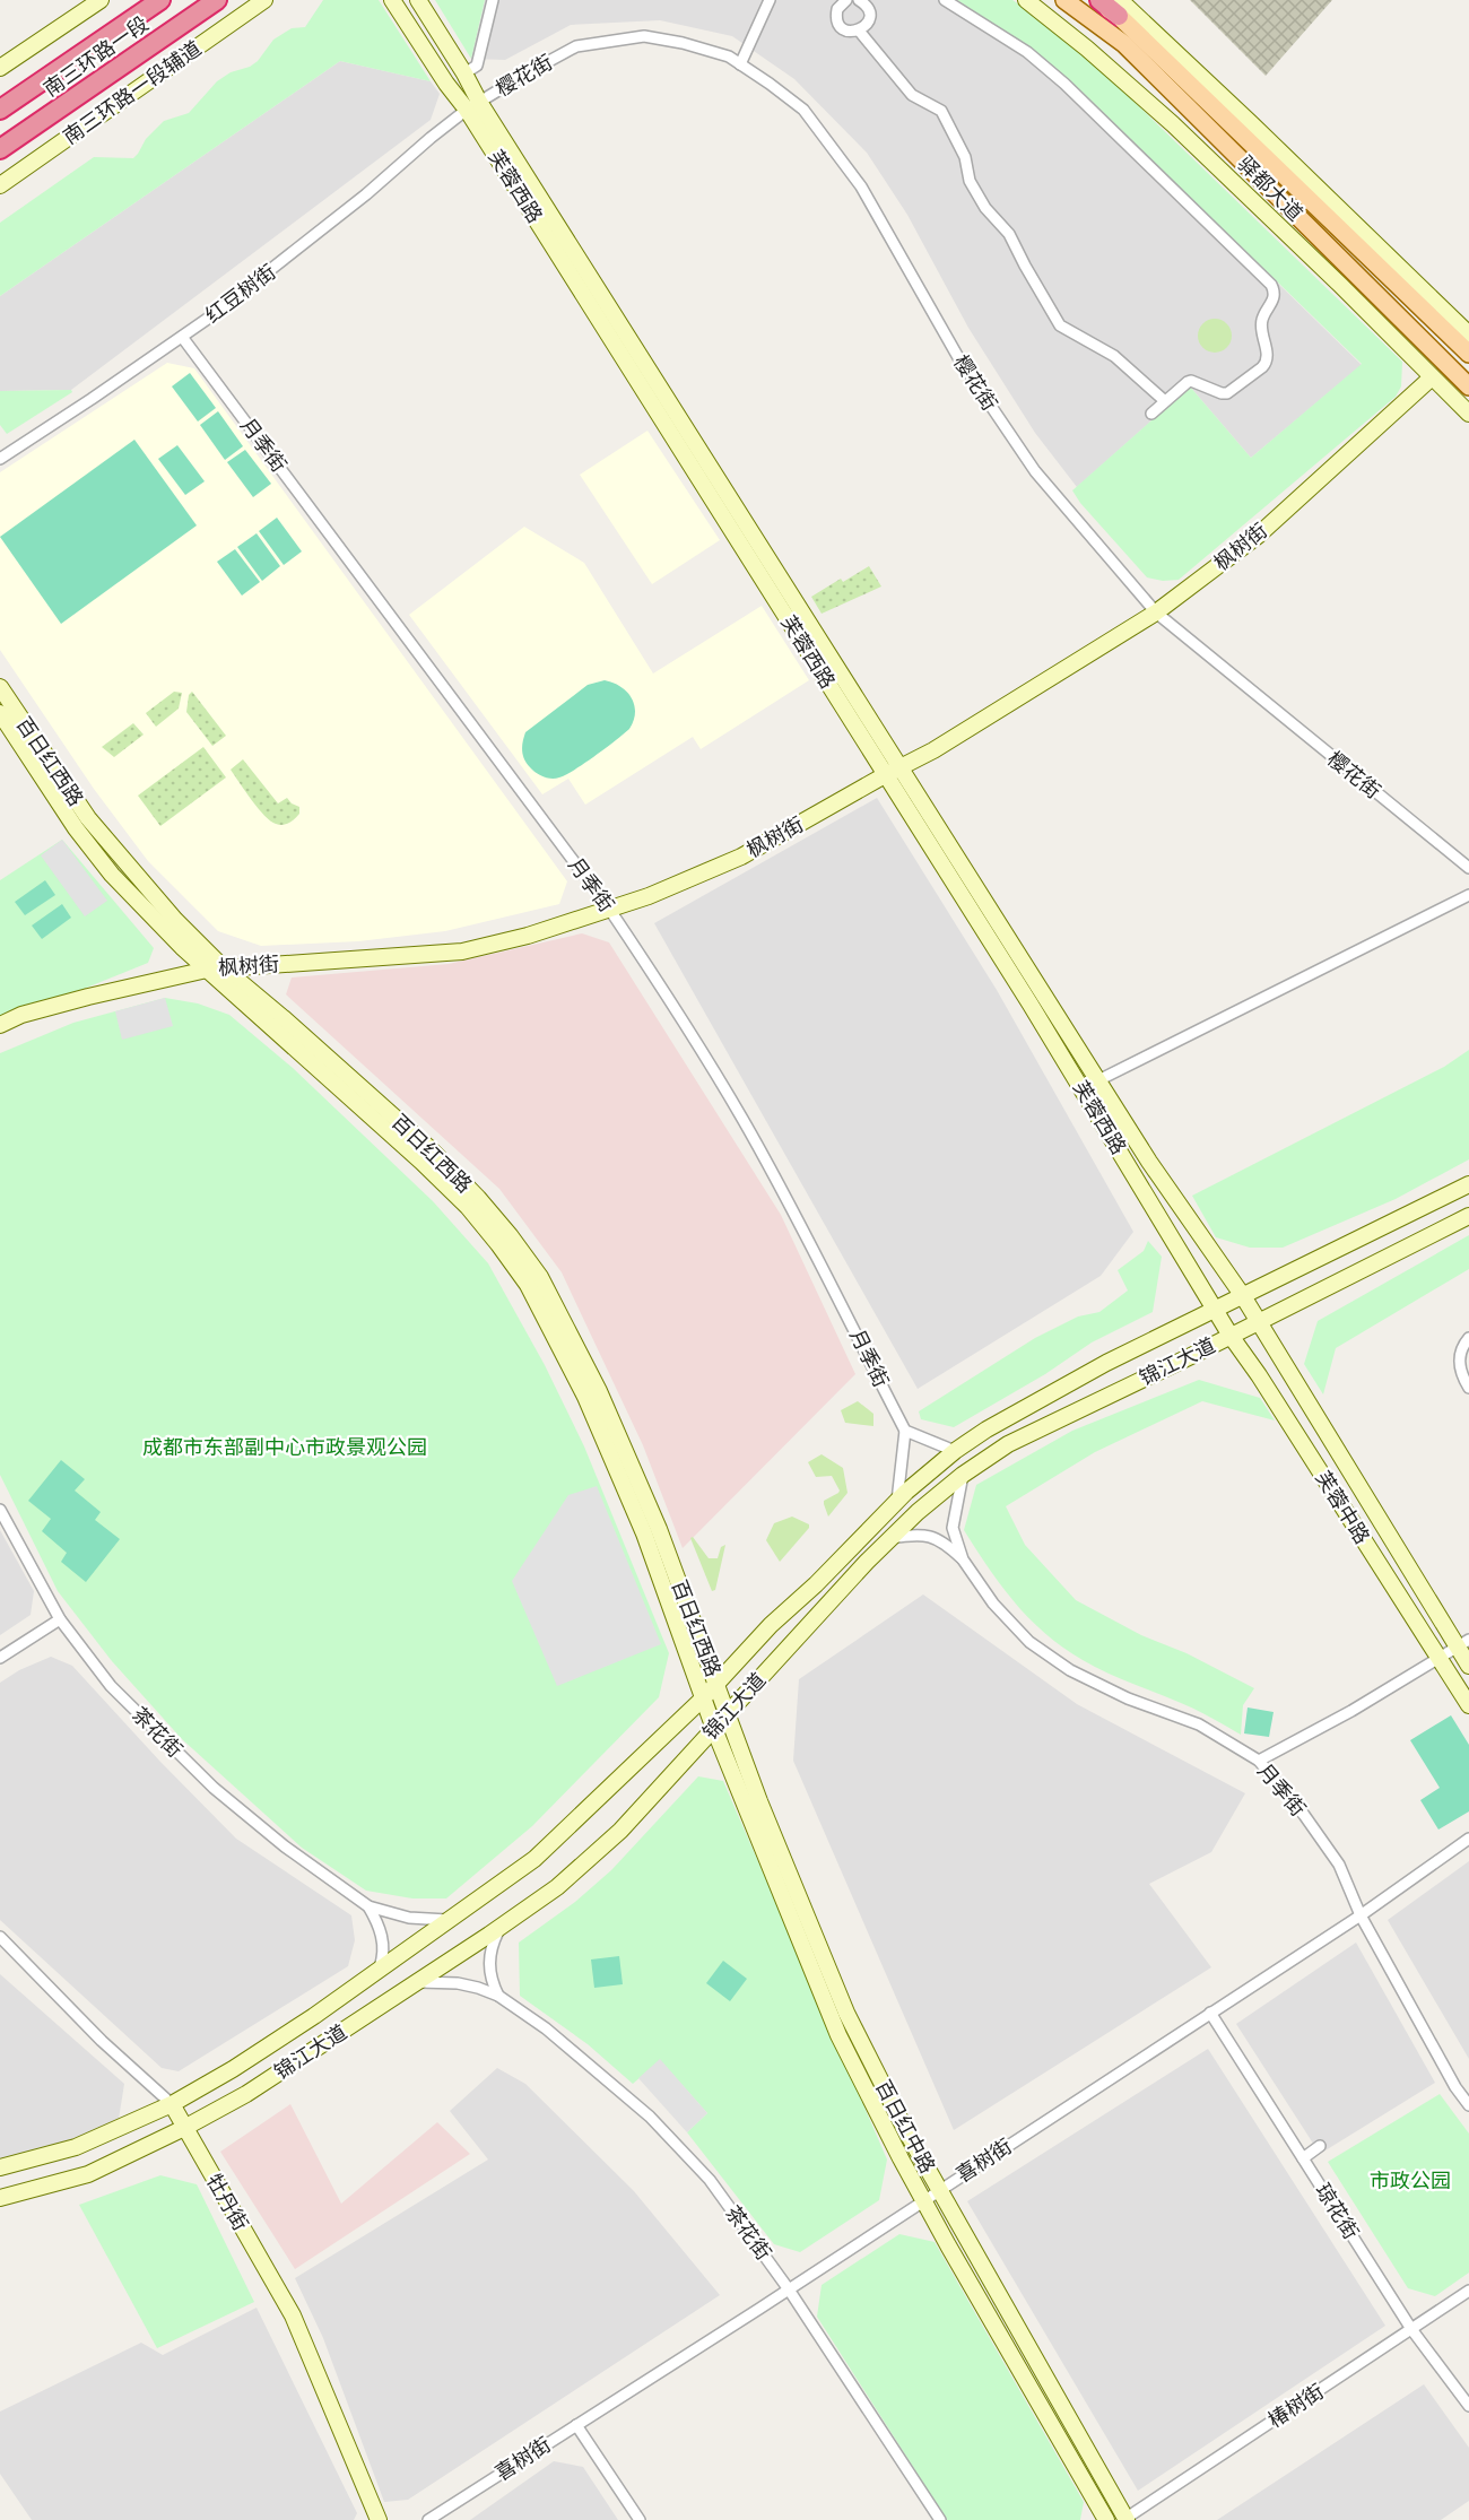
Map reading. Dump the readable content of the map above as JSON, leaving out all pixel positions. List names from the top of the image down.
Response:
{
  "streets": {
    "highway": ["南三环路一段"],
    "main road": [
      "南三环路一段辅道",
      "芙蓉西路",
      "驿都大道",
      "枫树街",
      "百日红西路",
      "锦江大道",
      "芙蓉中路",
      "百日红中路",
      "牡丹街"
    ],
    "street": [
      "樱花街",
      "红豆树街",
      "月季街",
      "茶花街",
      "喜树街",
      "琼花街",
      "椿树街"
    ]
  },
  "crossings": [
    ["樱花街", "芙蓉西路"],
    ["樱花街", "红豆树街"],
    ["樱花街", "枫树街"],
    ["芙蓉西路", "红豆树街"],
    ["芙蓉西路", "枫树街"],
    ["芙蓉西路", "锦江大道"],
    ["芙蓉西路", "芙蓉中路"],
    ["红豆树街", "月季街"],
    ["月季街", "枫树街"],
    ["月季街", "锦江大道"],
    ["月季街", "喜树街"],
    ["枫树街", "百日红西路"],
    ["百日红西路", "锦江大道"],
    ["百日红西路", "百日红中路"],
    ["锦江大道", "芙蓉中路"],
    ["锦江大道", "茶花街"],
    ["锦江大道", "百日红中路"],
    ["锦江大道", "牡丹街"],
    ["茶花街", "喜树街"],
    ["百日红中路", "喜树街"],
    ["百日红中路", "椿树街"],
    ["喜树街", "琼花街"],
    ["琼花街", "椿树街"]
  ],
  "parks": ["成都市东部副中心市政景观公园", "市政公园"]
}
